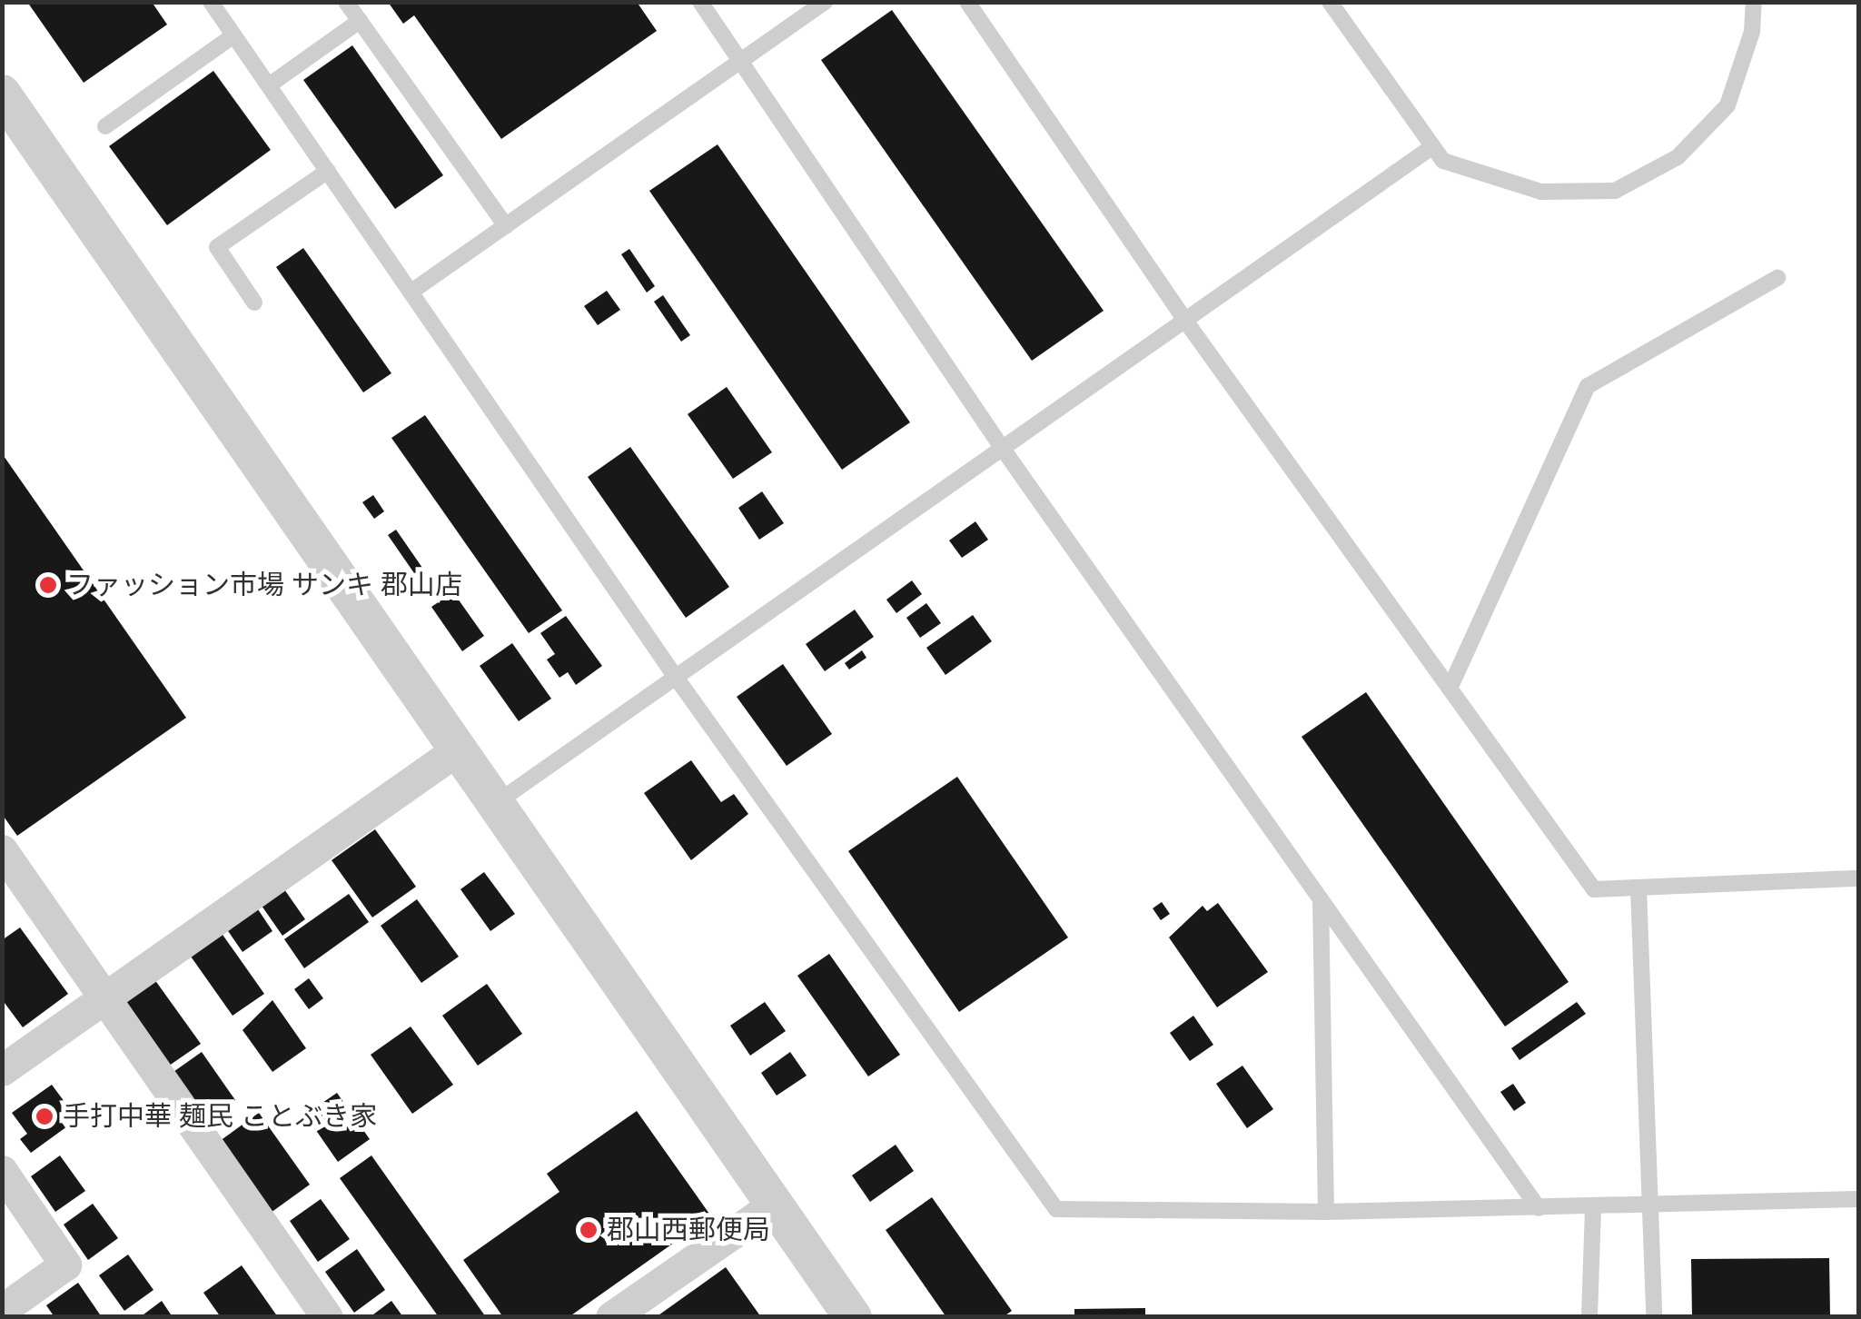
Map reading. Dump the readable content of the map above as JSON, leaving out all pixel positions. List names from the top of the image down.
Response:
{
  "places": ["ファッション市場 サンキ 郡山店", "手打中華 麺民 ことぶき家", "郡山西郵便局"]
}
